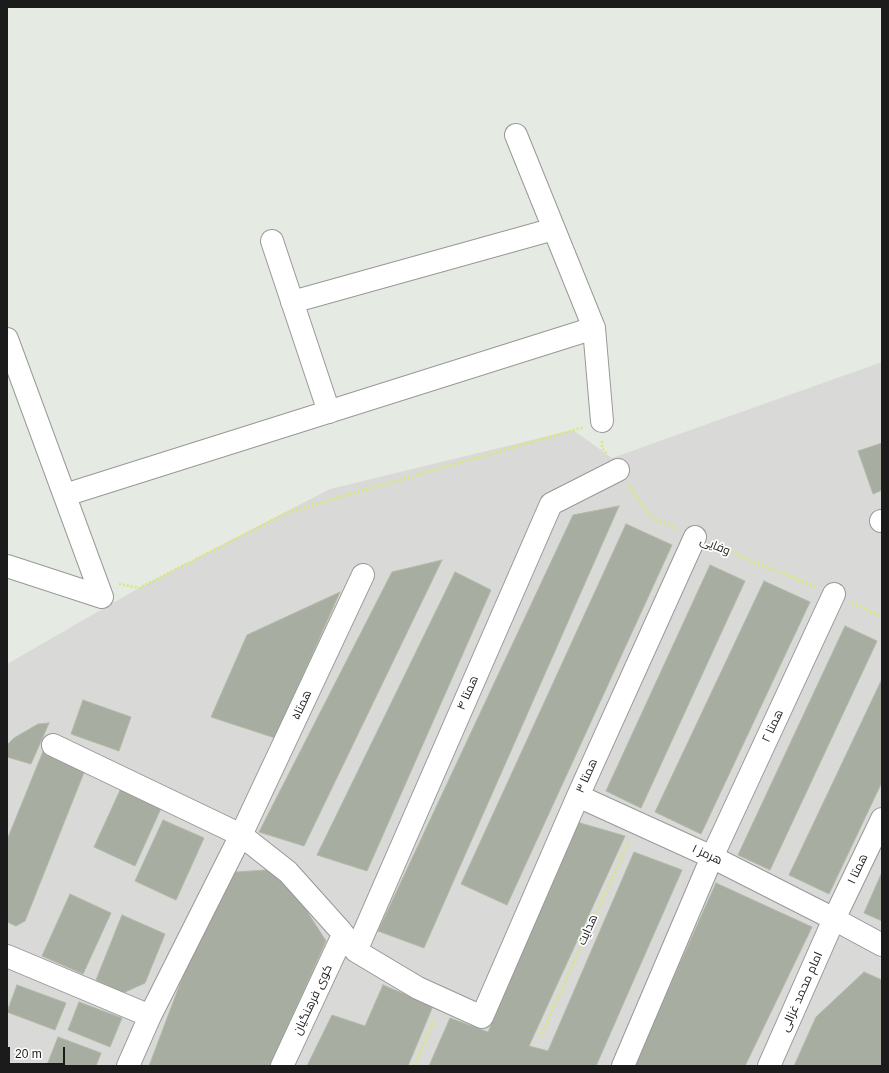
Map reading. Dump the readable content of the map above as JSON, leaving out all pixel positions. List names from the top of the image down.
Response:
{
  "streets": {
    "street": [
      "همتا ۴",
      "همتا۵",
      "همتا ۲",
      "همتا ۳",
      "هرمز ۱",
      "همتا ۱",
      "امام محمد غزالی",
      "کوی فرهنگیان"
    ],
    "path": ["وفایی", "هدایت"]
  },
  "crossings": [
    ["وفایی", "همتا ۴"],
    ["وفایی", "همتا ۲"],
    ["وفایی", "همتا ۳"],
    ["همتا ۴", "کوی فرهنگیان"],
    ["همتا ۲", "هرمز ۱"],
    ["همتا ۳", "هرمز ۱"],
    ["هرمز ۱", "همتا ۱"],
    ["هرمز ۱", "هدایت"],
    ["هرمز ۱", "امام محمد غزالی"],
    ["همتا ۱", "امام محمد غزالی"]
  ],
  "scale_bar": "20 m"
}
